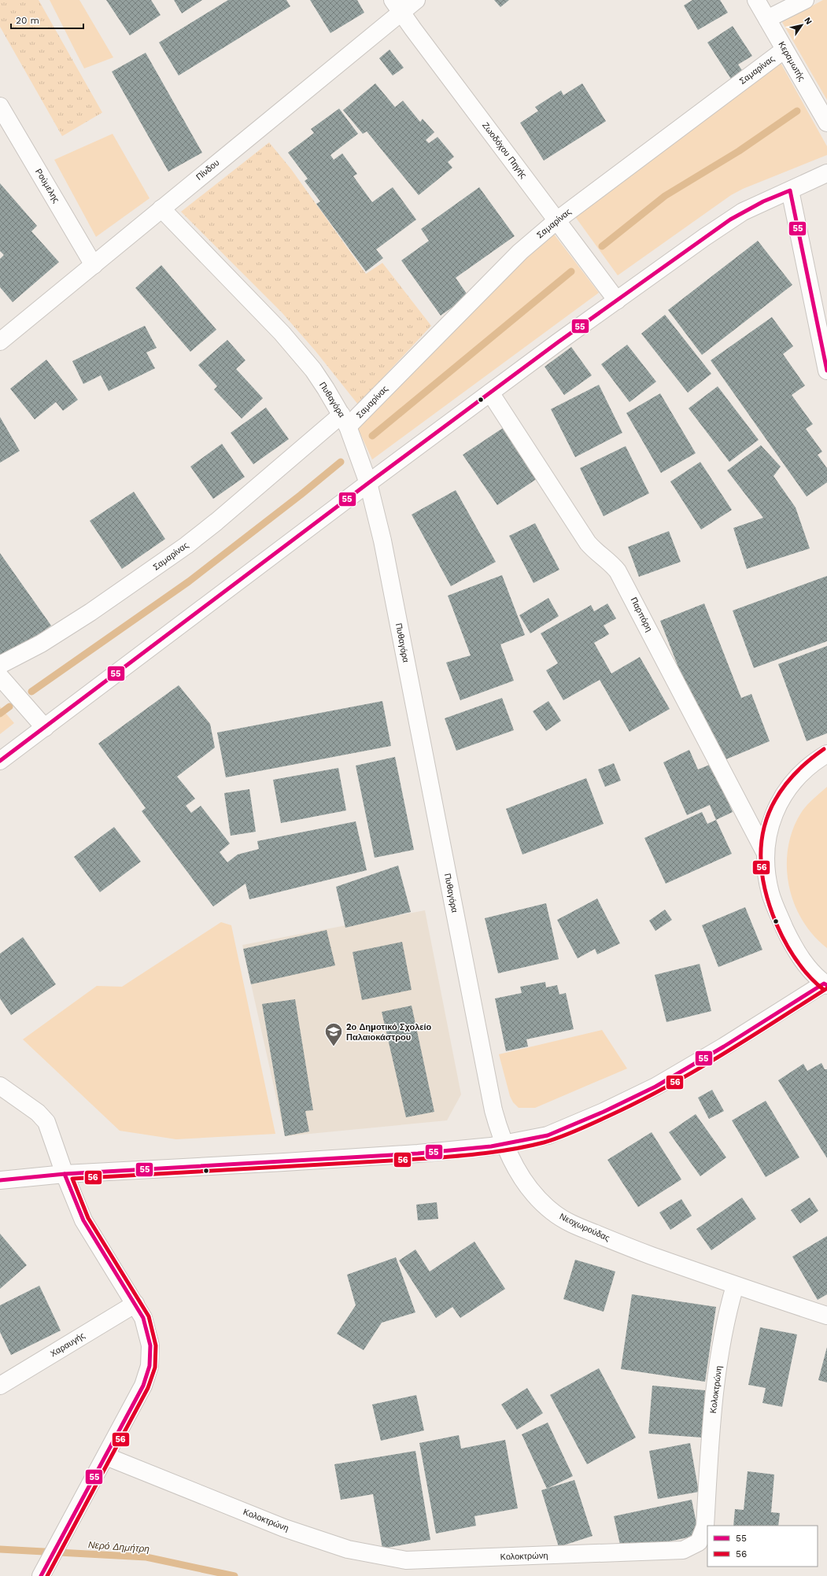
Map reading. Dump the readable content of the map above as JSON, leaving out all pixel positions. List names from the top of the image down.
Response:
{
  "streets": {
    "street": [
      "Κεραμωτής",
      "Σαμαρίνας",
      "Ζωοδόχου Πηγής",
      "Πίνδου",
      "Ρούμελης",
      "Πυθαγόρα",
      "Παρπόρη",
      "Νεοχωρούδας",
      "Χαραυγής",
      "Κολοκτρώνη"
    ]
  },
  "crossings": [
    ["Κεραμωτής", "Σαμαρίνας"],
    ["Σαμαρίνας", "Ζωοδόχου Πηγής"],
    ["Σαμαρίνας", "Πυθαγόρα"],
    ["Ζωοδόχου Πηγής", "Πίνδου"],
    ["Πίνδου", "Ρούμελης"],
    ["Πίνδου", "Πυθαγόρα"],
    ["Πυθαγόρα", "Νεοχωρούδας"],
    ["Νεοχωρούδας", "Κολοκτρώνη"]
  ],
  "water": ["Νερό Δημήτρη"],
  "places": {
    "school or university": ["2ο Δημοτικό Σχολείο Παλαιοκάστρου"]
  },
  "lines": ["transit line 55", "transit line 56"],
  "legend": ["55", "56"],
  "scale_bar": "20 m",
  "north": "top right"
}
